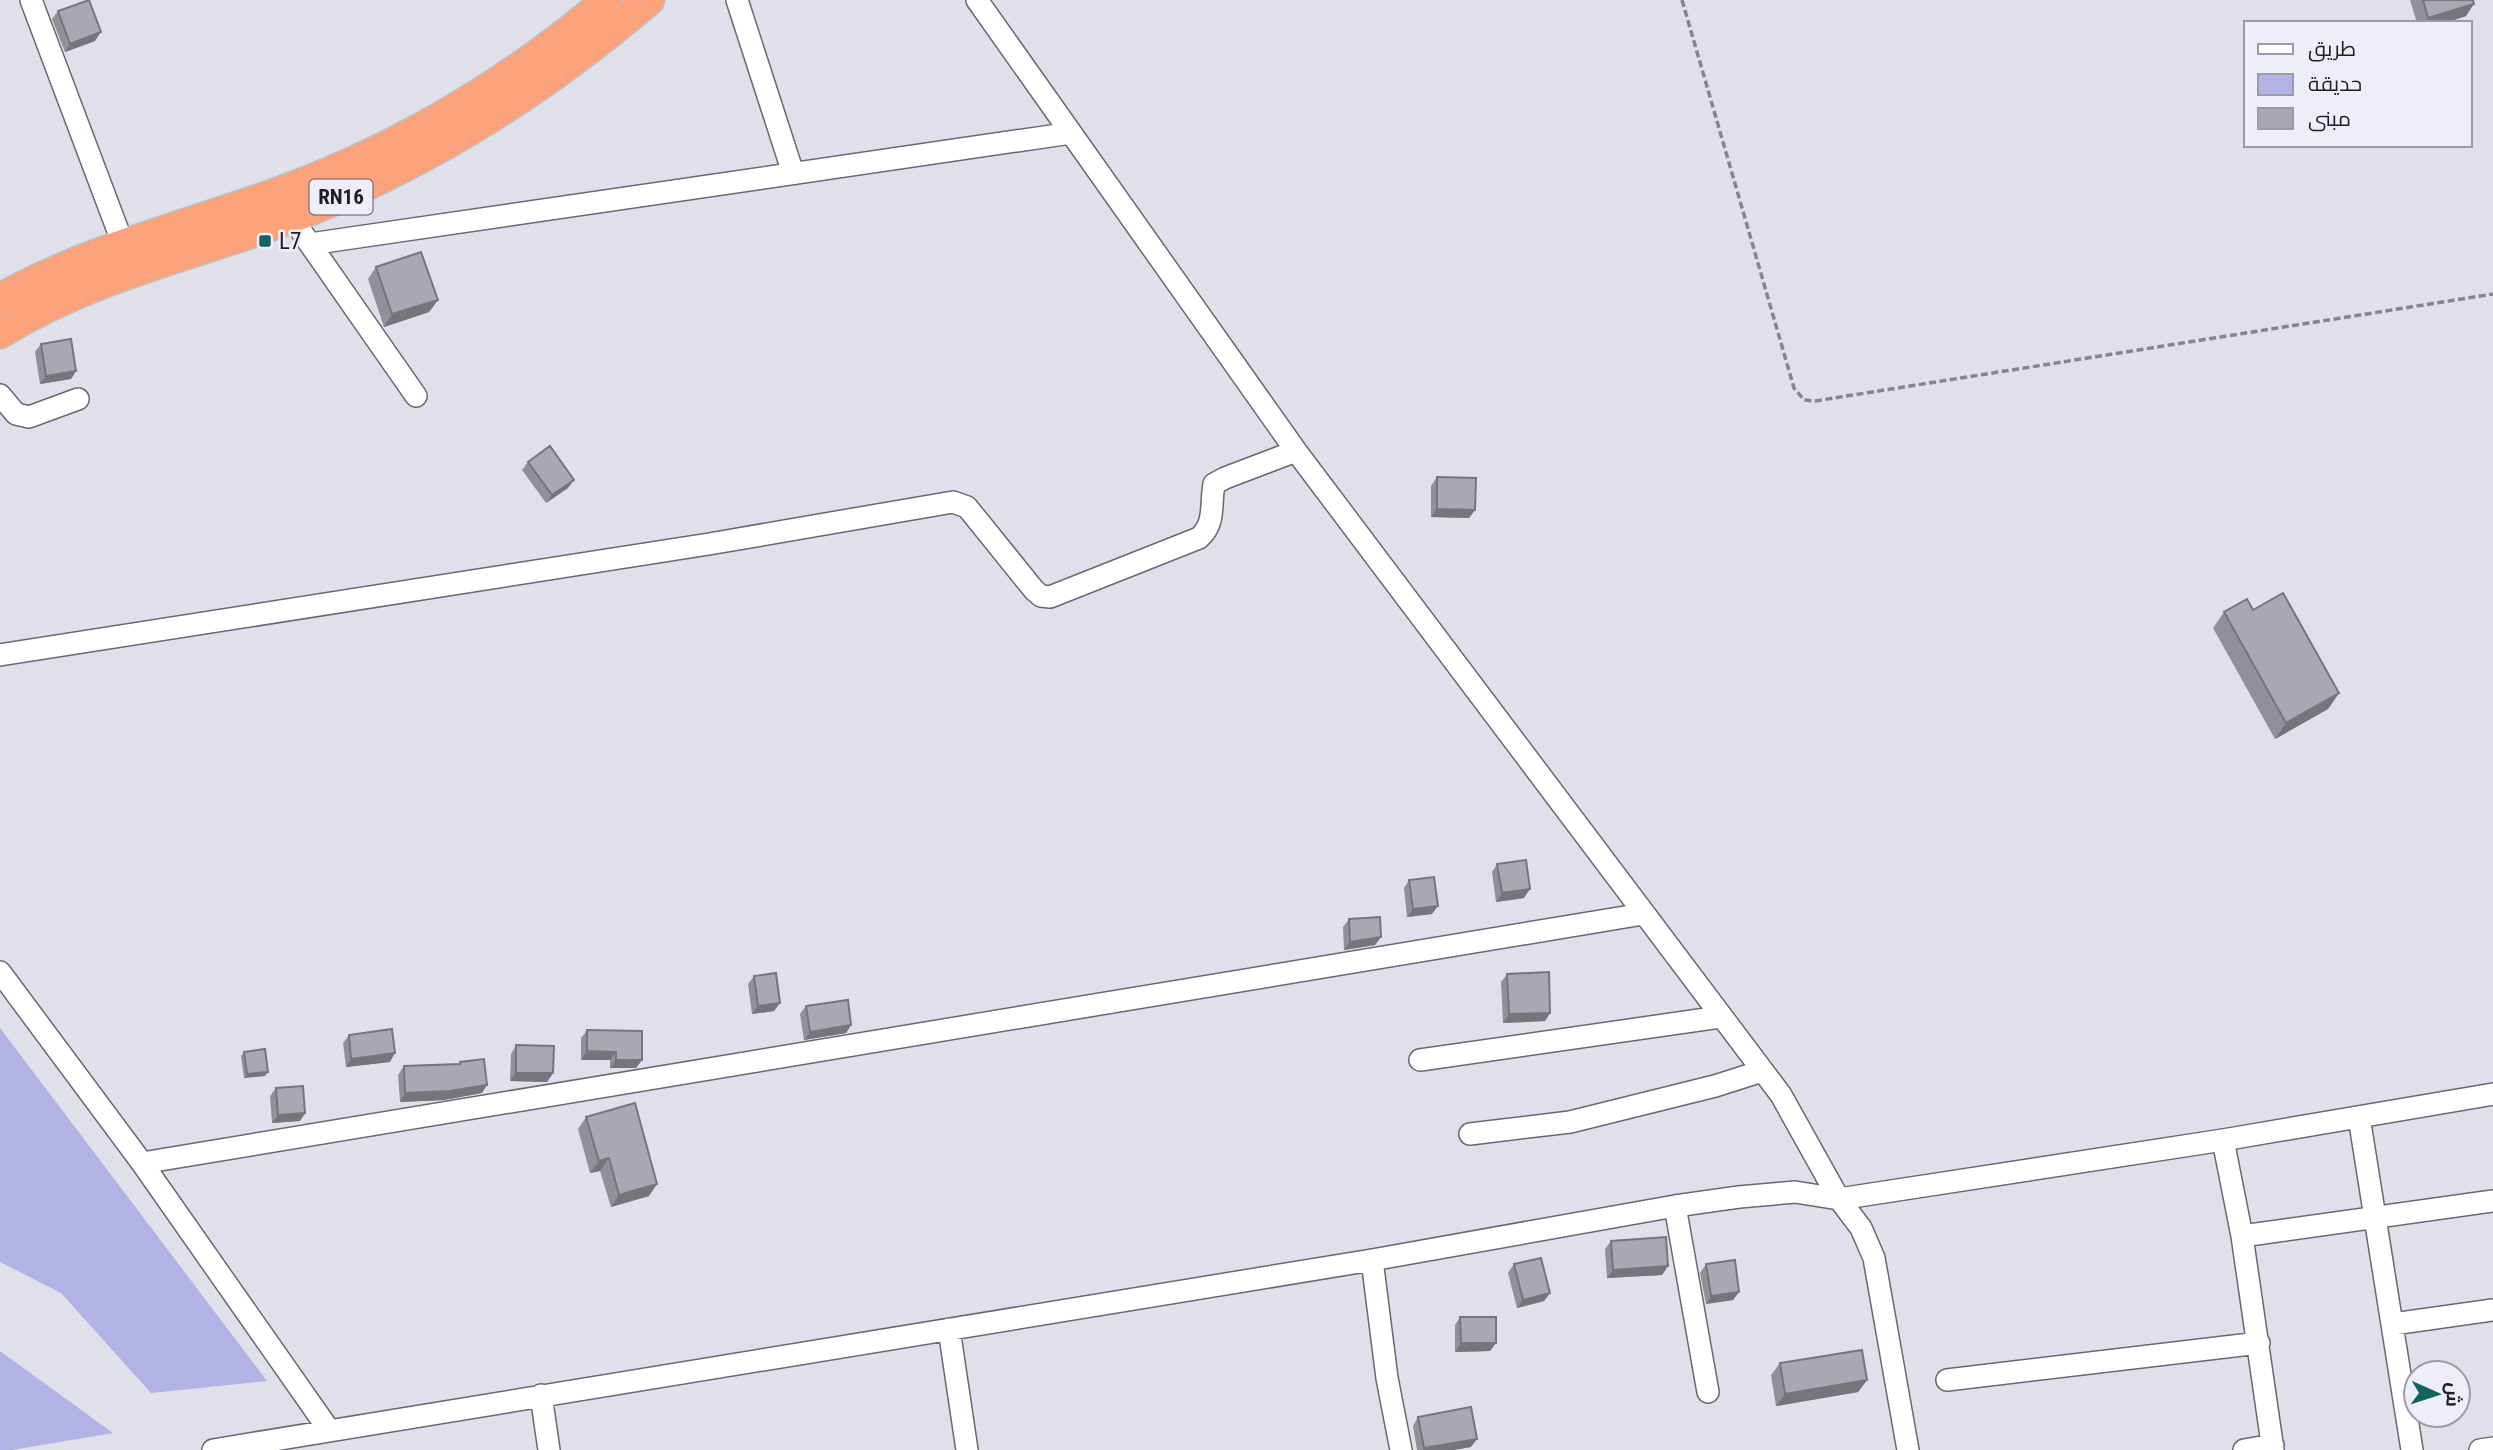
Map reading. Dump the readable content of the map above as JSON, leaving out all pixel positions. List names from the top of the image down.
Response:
{
  "streets": {
    "highway": ["RN16"]
  },
  "places": {
    "transit": ["L7"]
  },
  "legend": ["طريق", "حديقة", "مبنى"],
  "north": "right"
}
